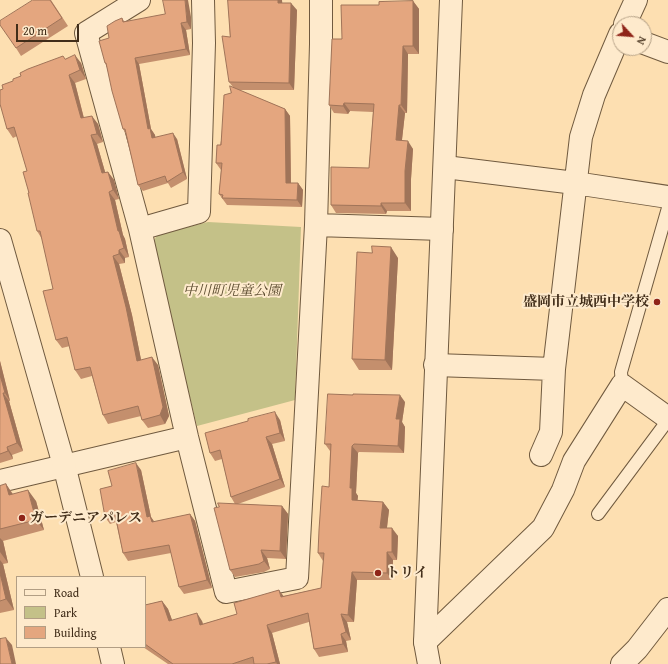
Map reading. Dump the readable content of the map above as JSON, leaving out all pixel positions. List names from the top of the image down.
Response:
{
  "parks": ["中川町児童公園"],
  "places": ["盛岡市立城西中学校", "ガーデニアパレス", "トリイ"],
  "legend": ["Road", "Park", "Building"],
  "scale_bar": "20 m",
  "north": "bottom right"
}
